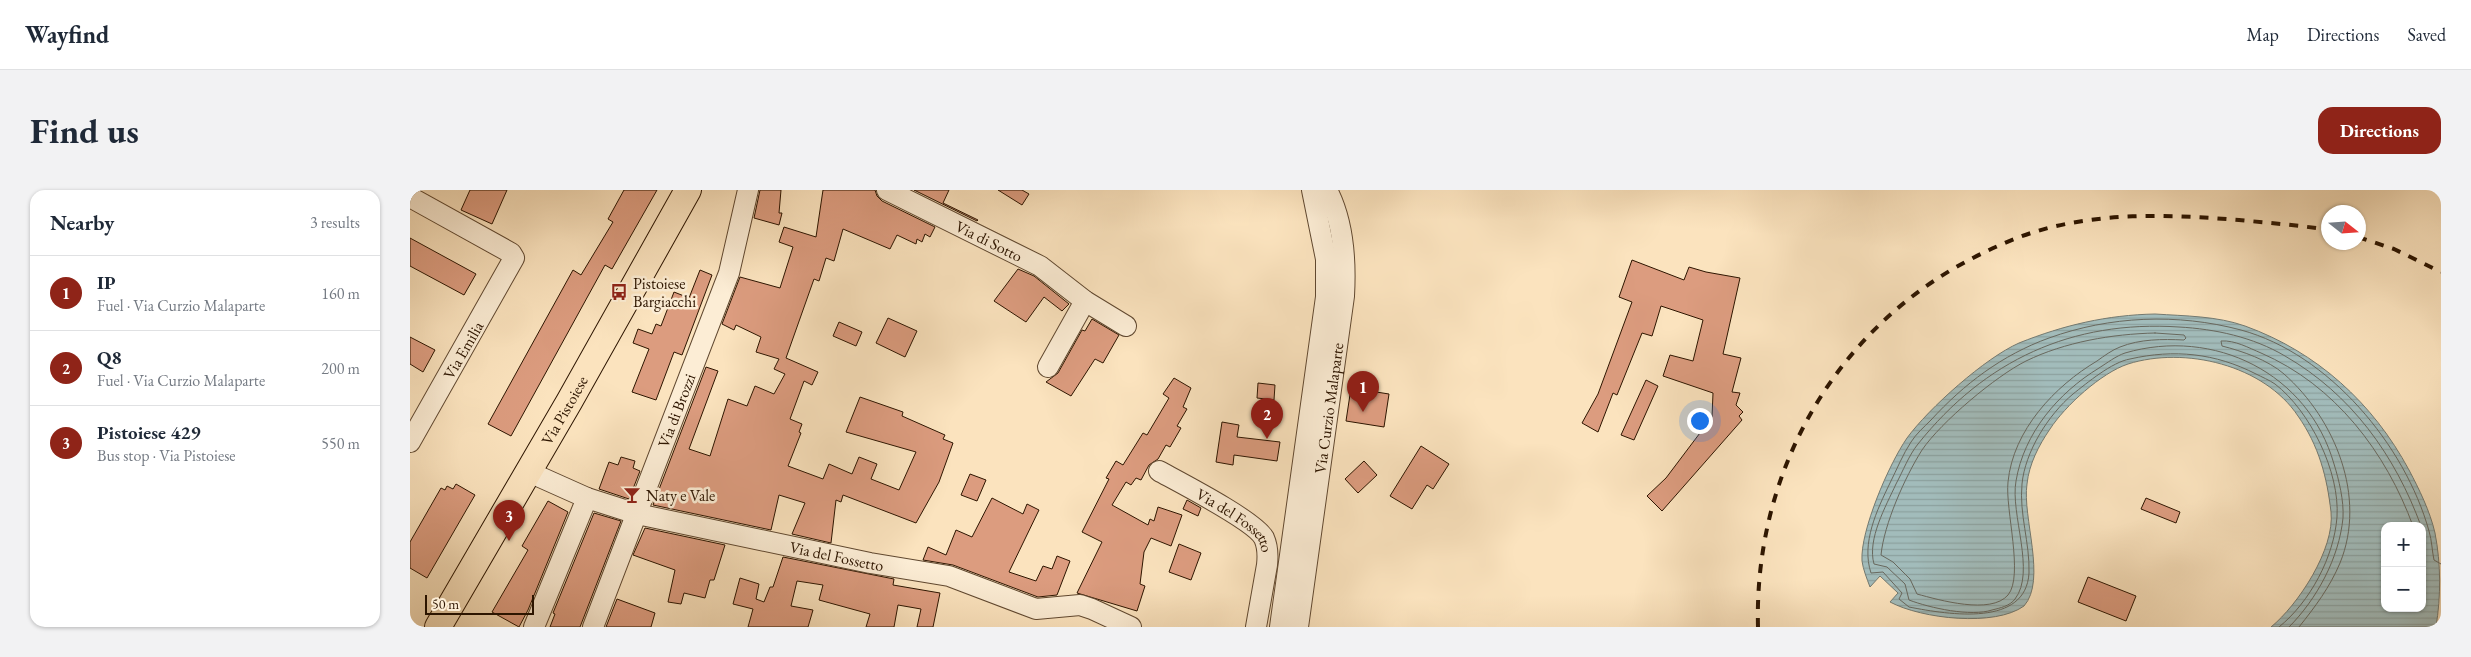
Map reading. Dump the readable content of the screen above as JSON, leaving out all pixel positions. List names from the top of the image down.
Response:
{
  "streets": {
    "main road": ["Via Pistoiese"],
    "street": [
      "Via di Sotto",
      "Via Emilia",
      "Via Curzio Malaparte",
      "Via di Brozzi",
      "Via del Fossetto"
    ]
  },
  "crossings": [
    ["Via Pistoiese", "Via del Fossetto"],
    ["Via di Brozzi", "Via del Fossetto"]
  ],
  "places": {
    "bus stop": ["Pistoiese Bargiacchi"],
    "bar": ["Naty e Vale"]
  },
  "scale_bar": "50 m",
  "north": "right",
  "page": {
    "header": "Wayfind",
    "nav": ["Map", "Directions", "Saved"],
    "buttons": "Directions",
    "title": "Find us",
    "heading": ["Nearby", "3 results"],
    "list": [
      {
        "mark": "1",
        "name": "IP",
        "note": "Fuel · Via Curzio Malaparte",
        "value": "160 m"
      },
      {
        "mark": "2",
        "name": "Q8",
        "note": "Fuel · Via Curzio Malaparte",
        "value": "200 m"
      },
      {
        "mark": "3",
        "name": "Pistoiese 429",
        "note": "Bus stop · Via Pistoiese",
        "value": "550 m"
      }
    ],
    "pins": ["1", "2", "3"],
    "map_buttons": ["+", "−"],
    "scale": "50 m"
  }
}
